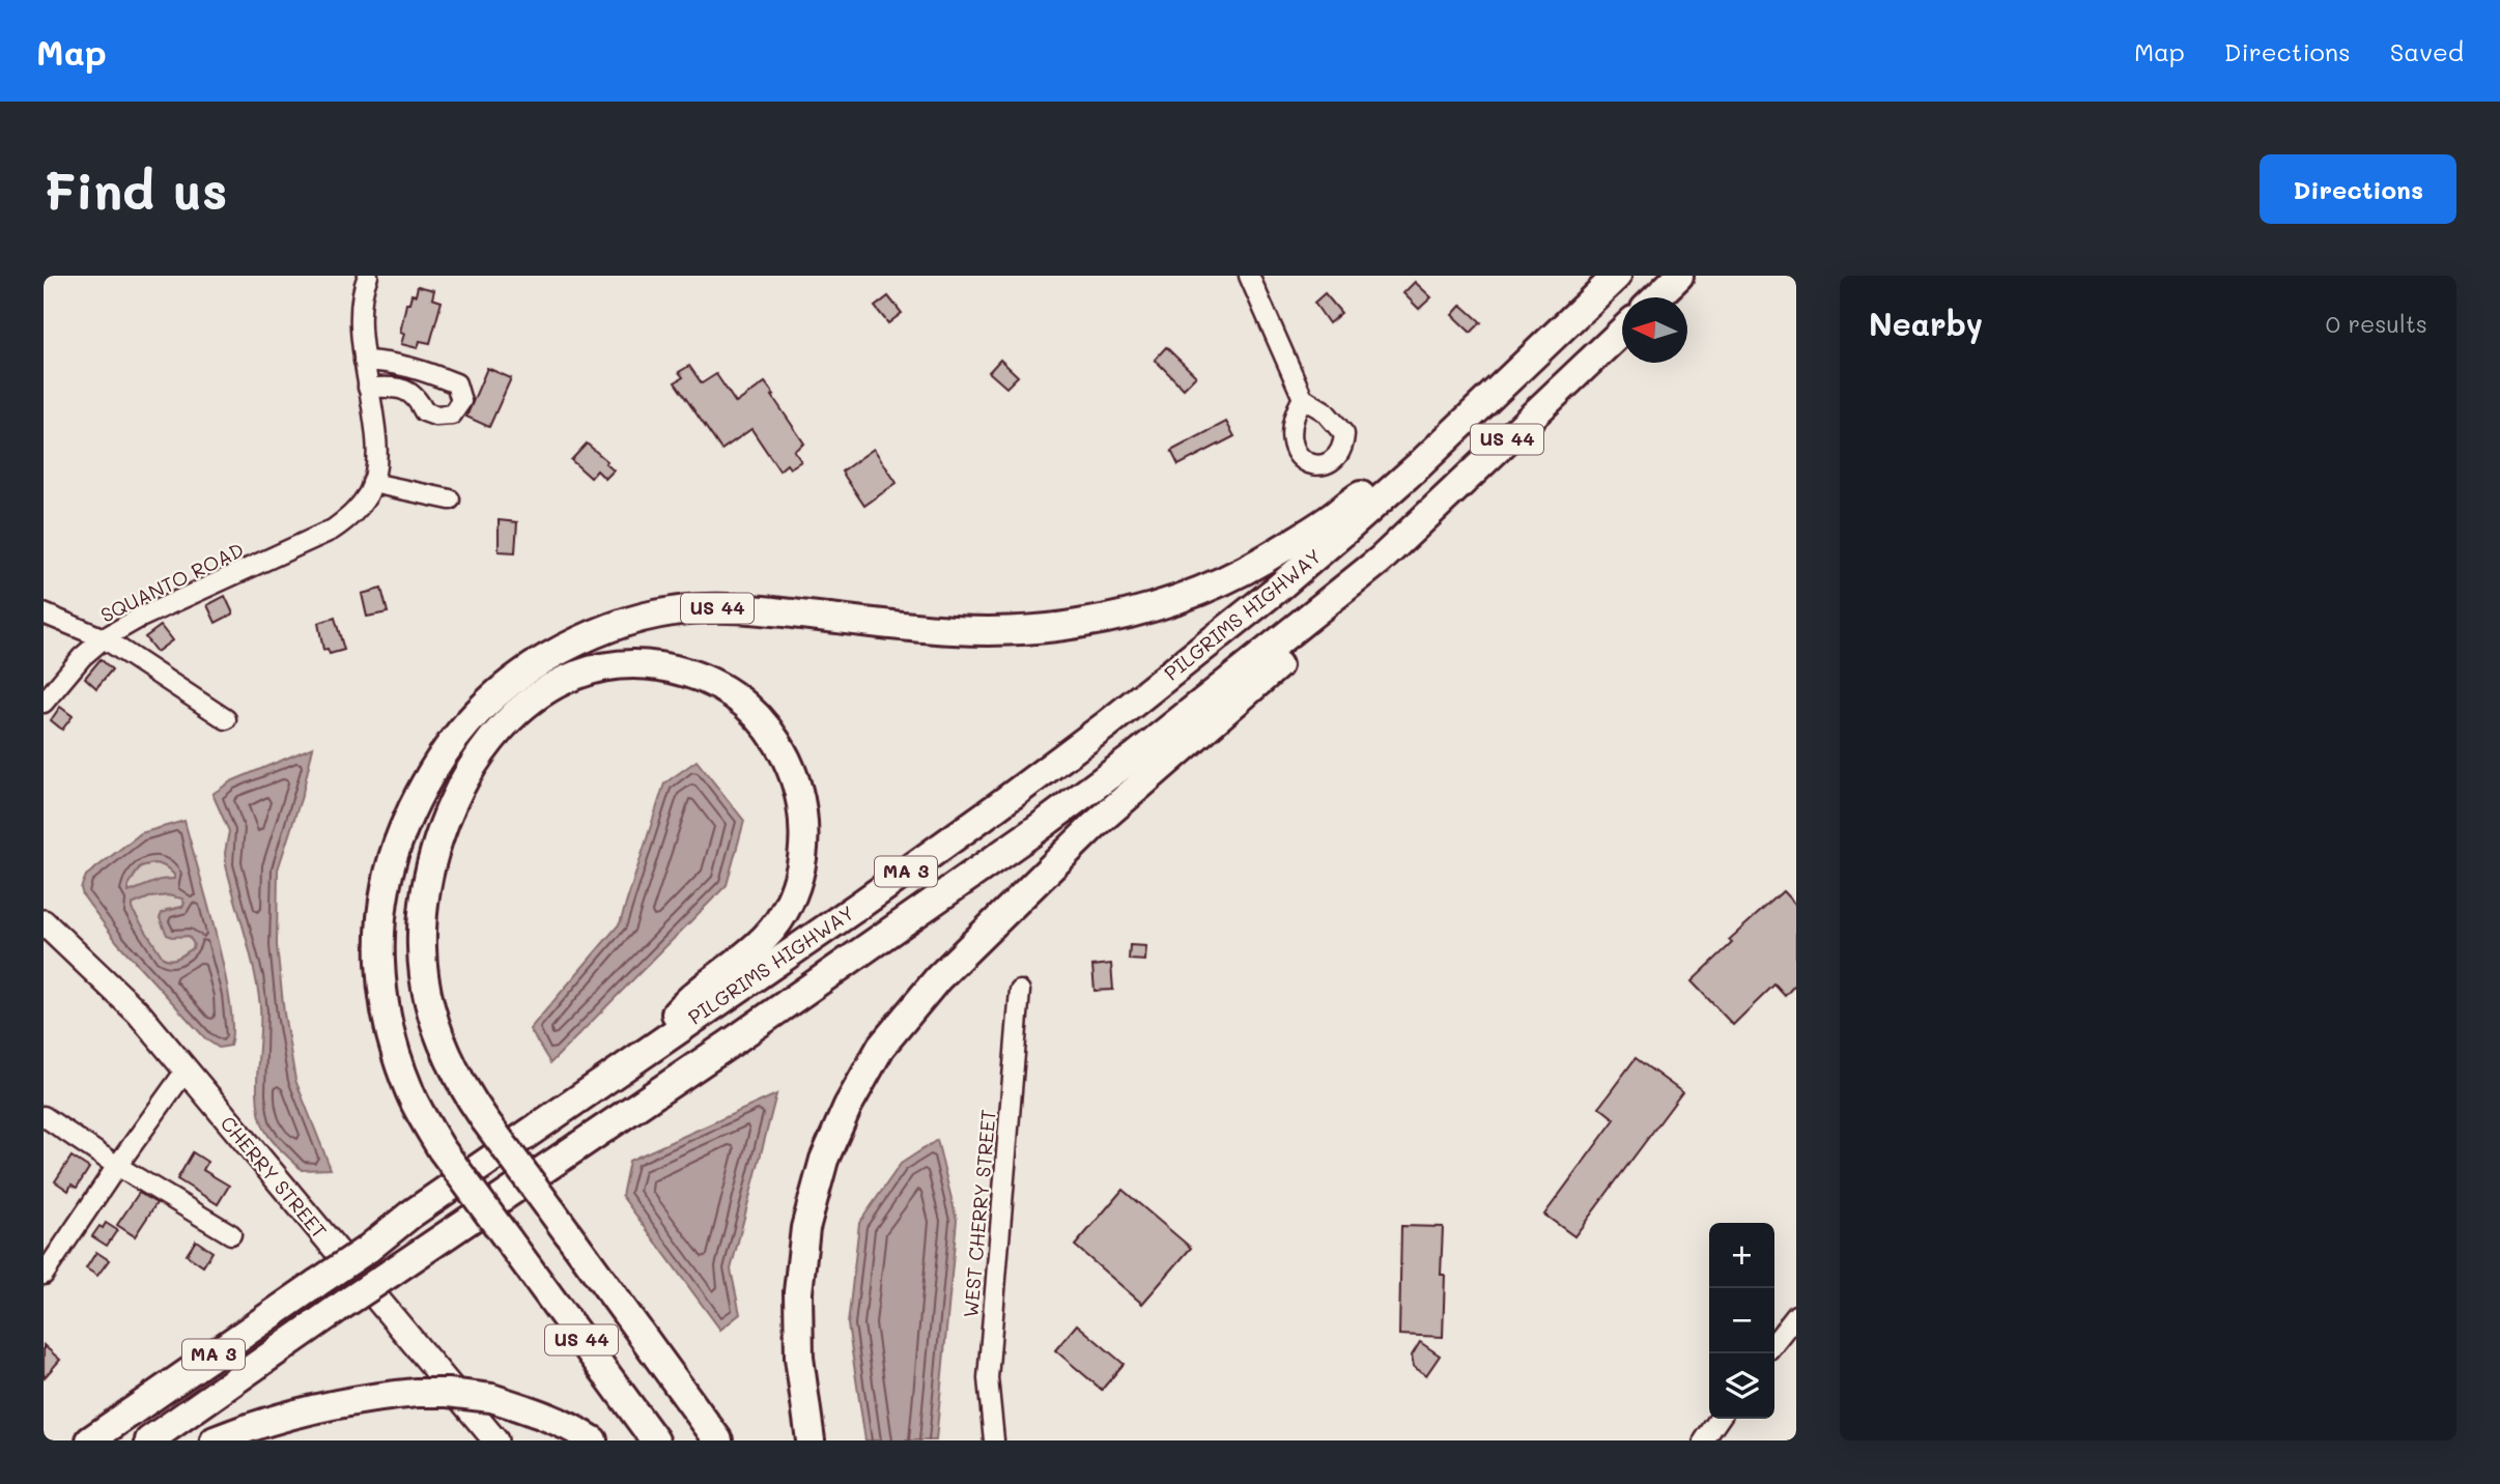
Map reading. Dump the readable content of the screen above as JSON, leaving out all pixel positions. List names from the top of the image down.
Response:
{
  "streets": {
    "highway": ["US 44", "PILGRIMS HIGHWAY", "MA 3"],
    "main road": ["CHERRY STREET"],
    "street": ["SQUANTO ROAD", "WEST CHERRY STREET"]
  },
  "crossings": [
    ["US 44", "PILGRIMS HIGHWAY"]
  ],
  "north": "left",
  "page": {
    "header": "Map",
    "nav": ["Map", "Directions", "Saved"],
    "buttons": "Directions",
    "title": "Find us",
    "heading": ["Nearby", "0 results"],
    "map_buttons": ["+", "−"]
  }
}
